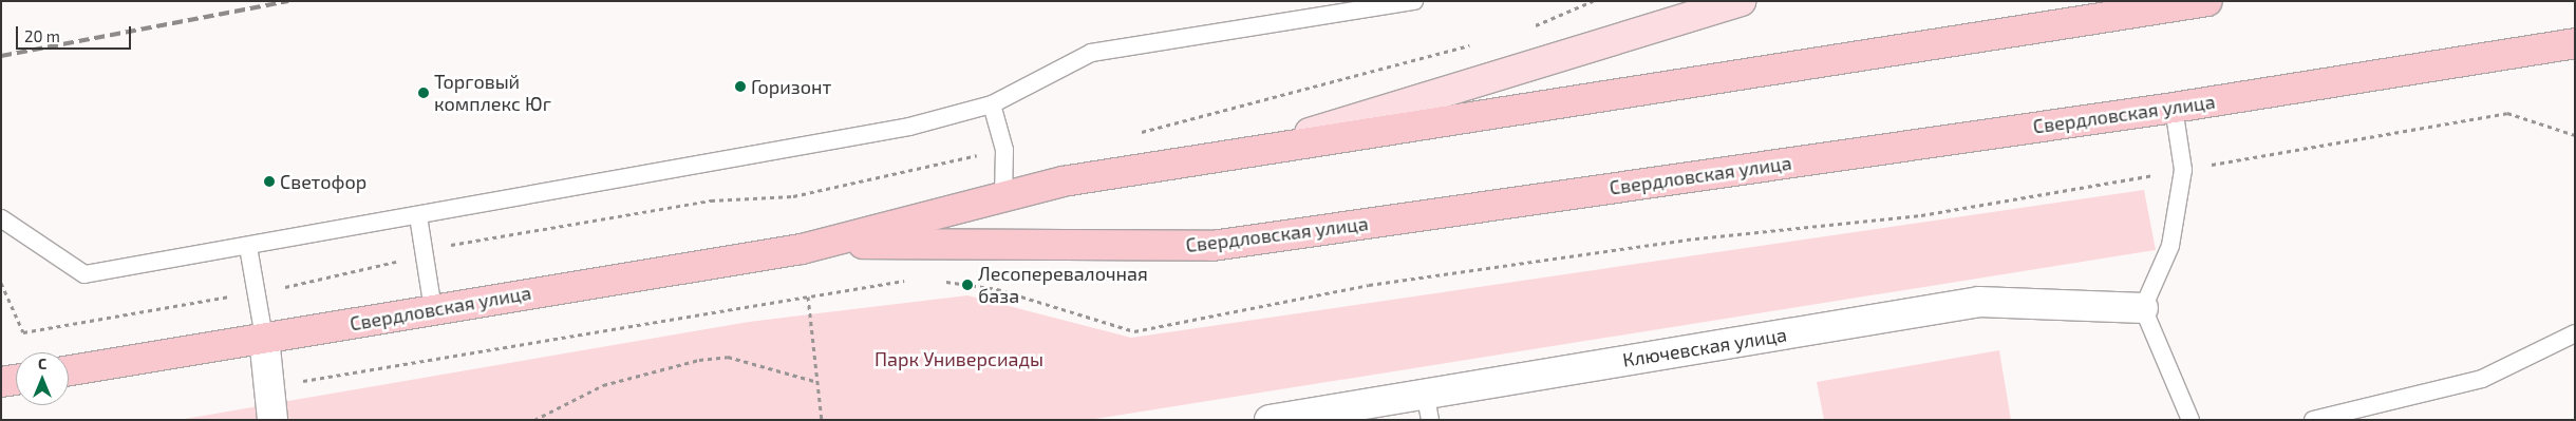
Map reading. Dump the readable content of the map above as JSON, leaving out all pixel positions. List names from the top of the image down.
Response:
{
  "streets": {
    "highway": ["Свердловская улица"],
    "street": ["Ключевская улица"]
  },
  "parks": ["Парк Универсиады"],
  "places": [
    "Горизонт",
    "Торговый комплекс Юг",
    "Светофор",
    "Лесоперевалочная база"
  ],
  "scale_bar": "20 m",
  "north": "top"
}
